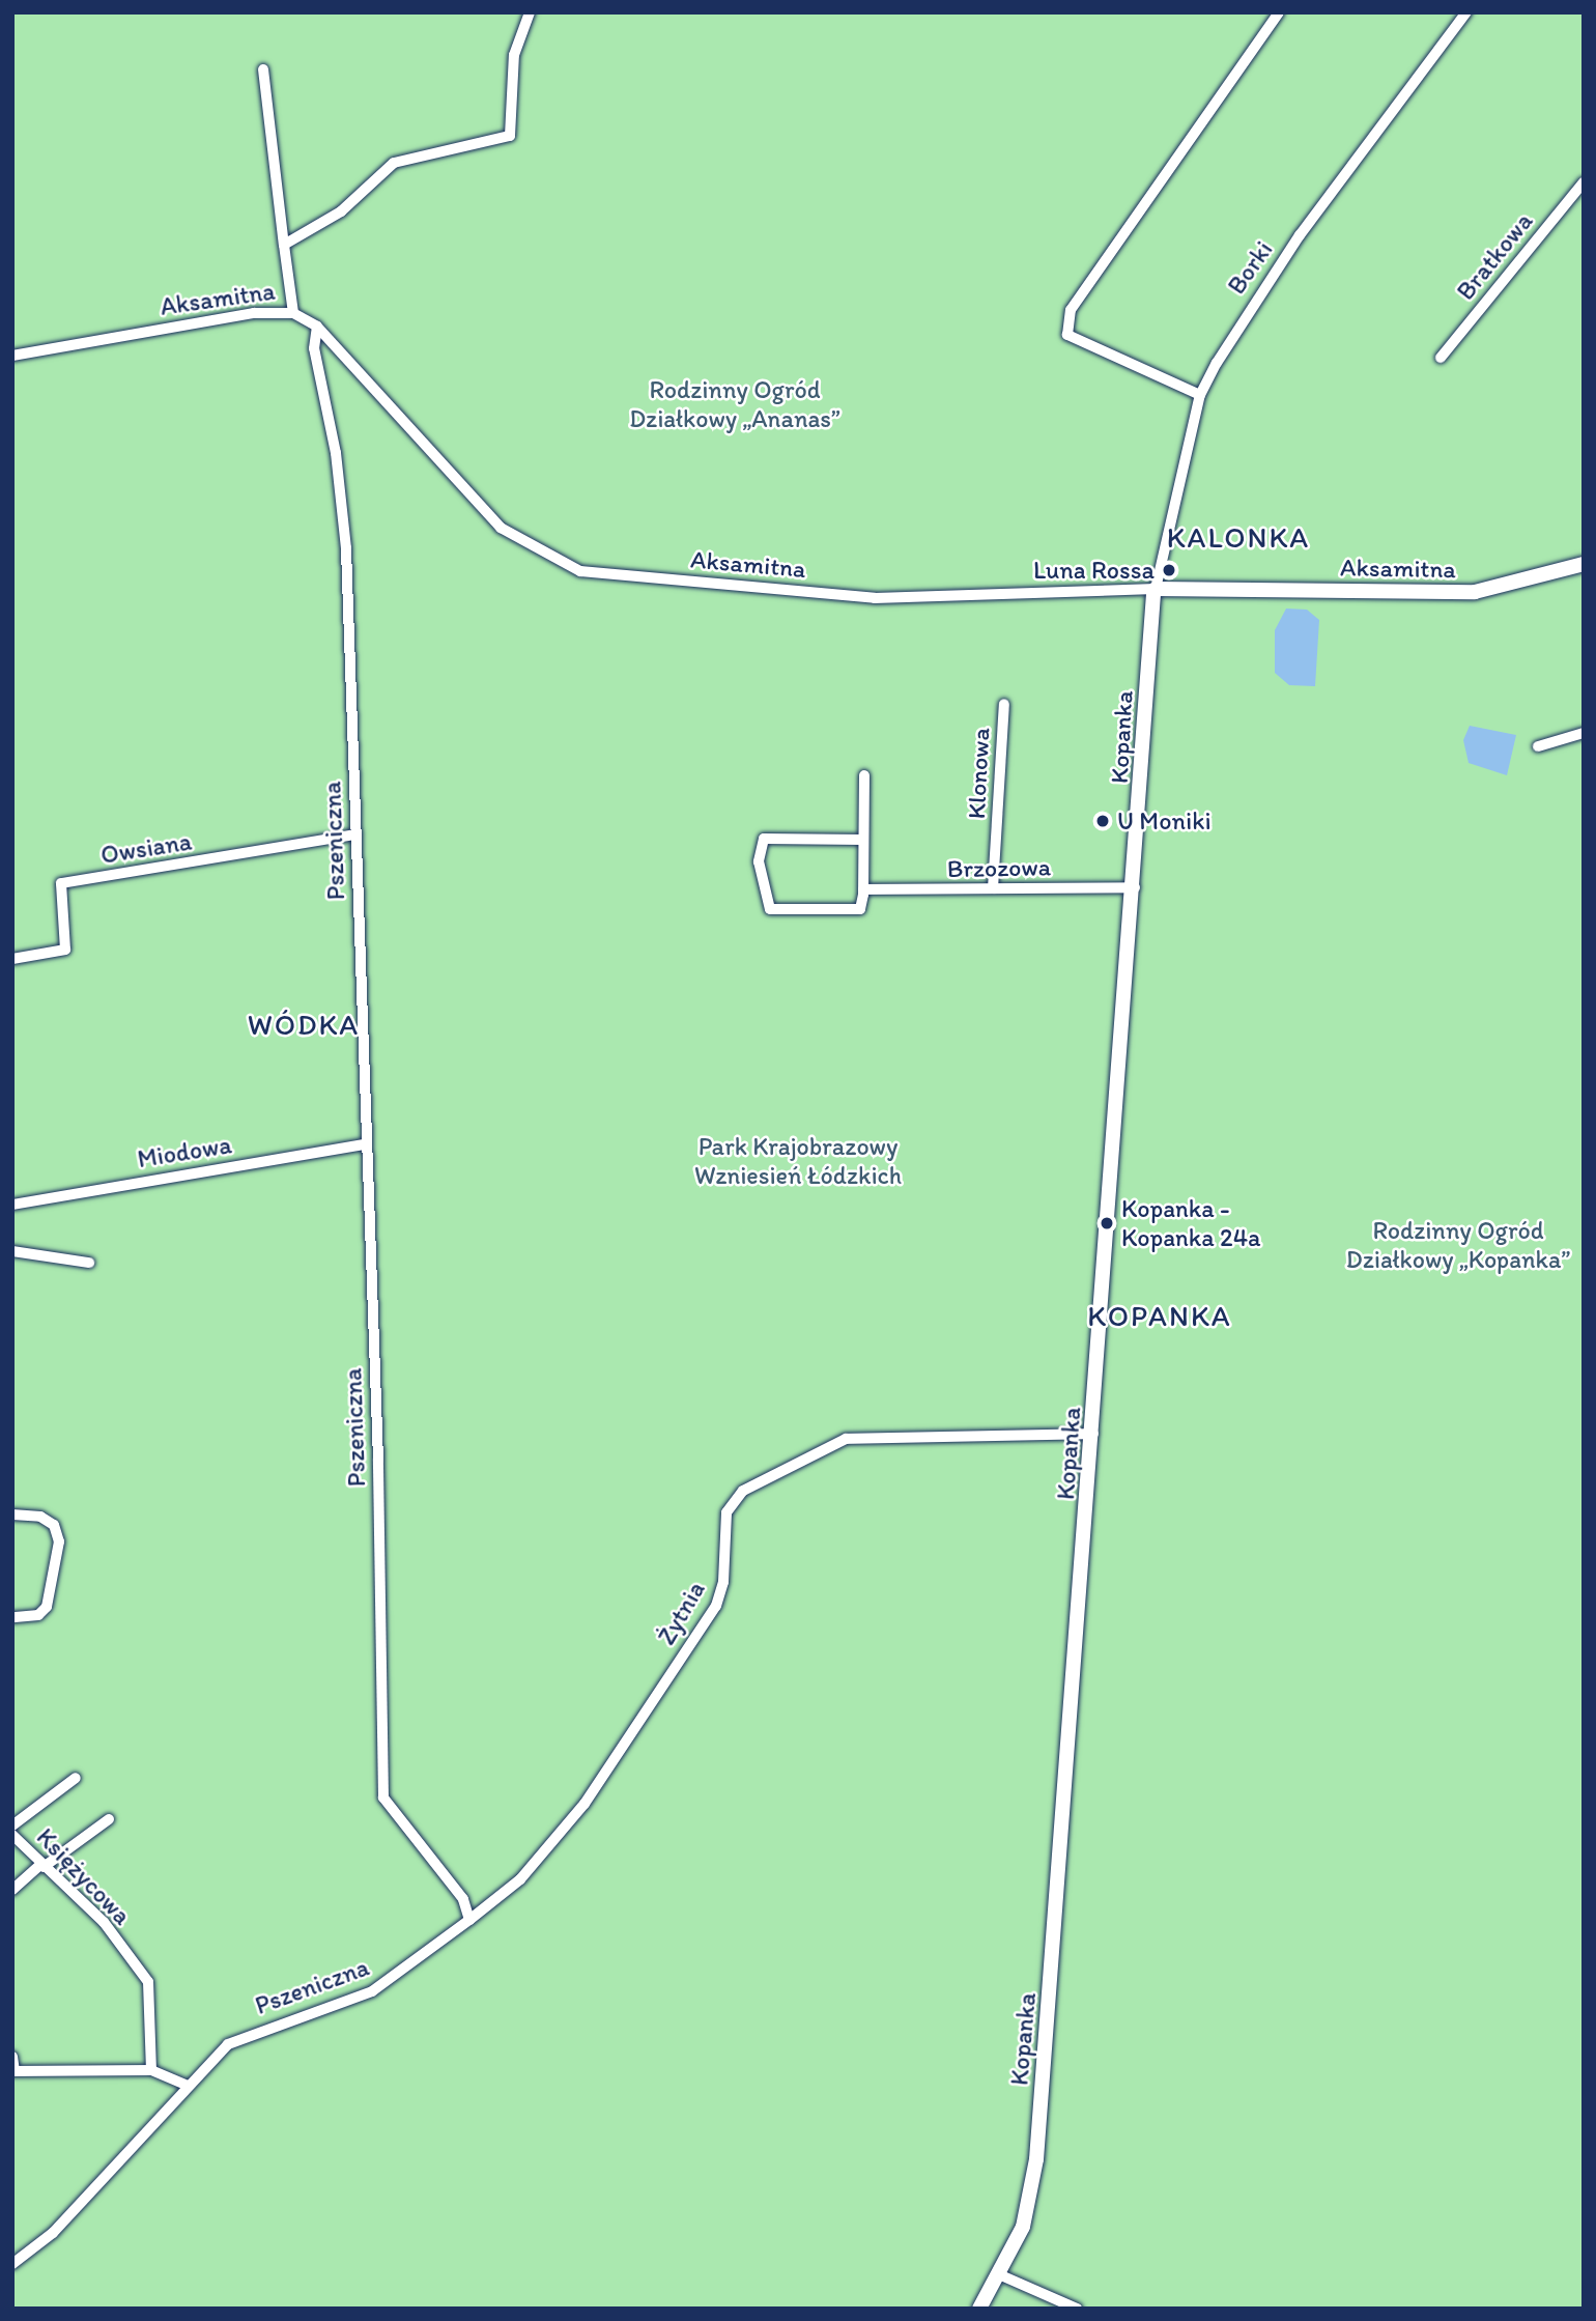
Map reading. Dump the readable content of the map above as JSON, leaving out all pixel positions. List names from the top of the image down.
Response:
{
  "streets": {
    "street": [
      "Bratkowa",
      "Borki",
      "Aksamitna",
      "Kopanka",
      "Klonowa",
      "Pszeniczna",
      "Owsiana",
      "Brzozowa",
      "Miodowa",
      "Żytnia",
      "Księżycowa"
    ]
  },
  "crossings": [
    ["Borki", "Aksamitna"],
    ["Borki", "Kopanka"],
    ["Aksamitna", "Kopanka"],
    ["Aksamitna", "Pszeniczna"],
    ["Kopanka", "Brzozowa"],
    ["Kopanka", "Żytnia"],
    ["Klonowa", "Brzozowa"],
    ["Pszeniczna", "Owsiana"],
    ["Pszeniczna", "Miodowa"],
    ["Pszeniczna", "Żytnia"]
  ],
  "districts": ["KALONKA", "WÓDKA", "KOPANKA"],
  "parks": ["Rodzinny Ogród Działkowy „Ananas”", "Park Krajobrazowy Wzniesień Łódzkich", "Rodzinny Ogród Działkowy „Kopanka”"],
  "places": ["Luna Rossa", "U Moniki", "Kopanka - Kopanka 24a"]
}
